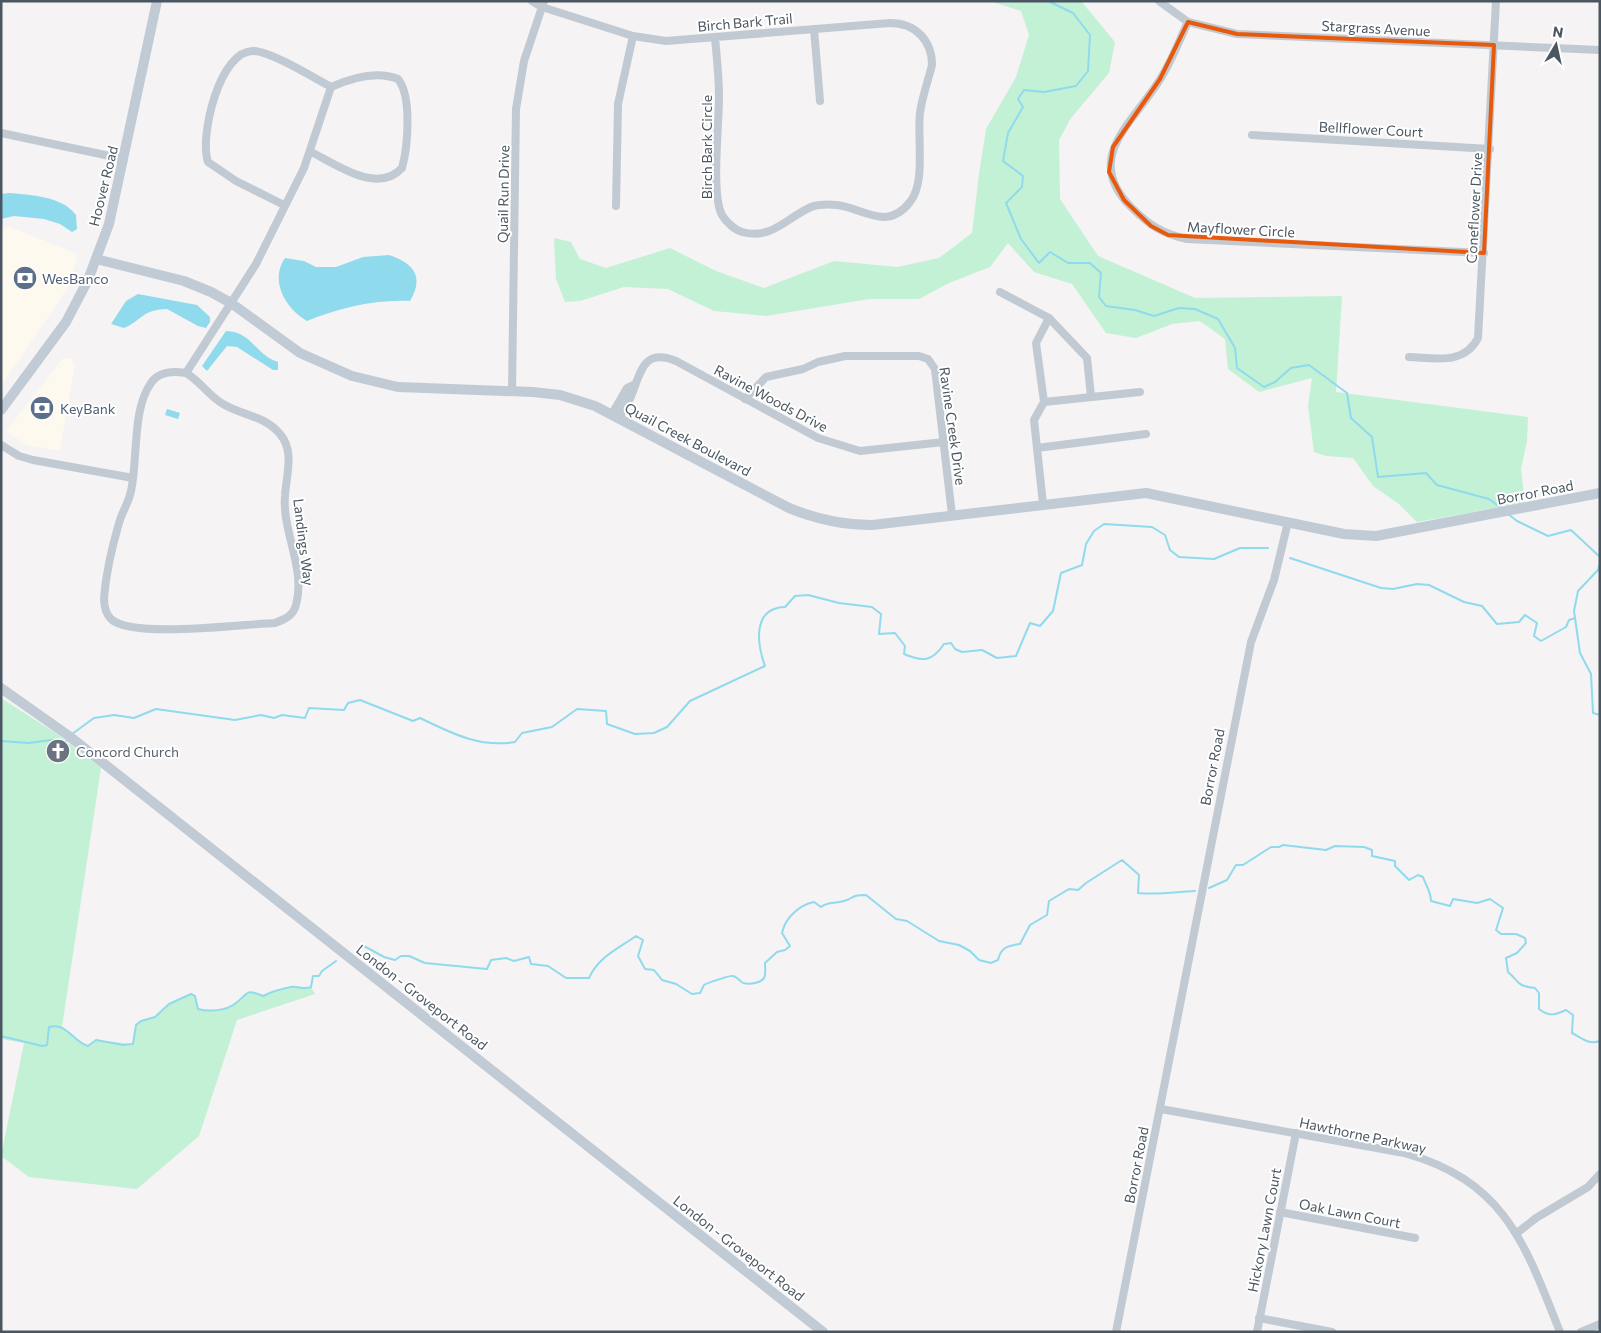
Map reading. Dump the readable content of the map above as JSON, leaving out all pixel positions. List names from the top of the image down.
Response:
{
  "streets": {
    "street": [
      "Birch Bark Trail",
      "Stargrass Avenue",
      "Bellflower Court",
      "Birch Bark Circle",
      "Hoover Road",
      "Quail Run Drive",
      "Coneflower Drive",
      "Mayflower Circle",
      "Ravine Woods Drive",
      "Ravine Creek Drive",
      "Quail Creek Boulevard",
      "Borror Road",
      "Landings Way",
      "London - Groveport Road",
      "Hawthorne Parkway",
      "Oak Lawn Court",
      "Hickory Lawn Court"
    ]
  },
  "crossings": [
    ["Birch Bark Trail", "Birch Bark Circle"],
    ["Birch Bark Trail", "Quail Run Drive"],
    ["Stargrass Avenue", "Coneflower Drive"],
    ["Stargrass Avenue", "Mayflower Circle"],
    ["Bellflower Court", "Coneflower Drive"],
    ["Hoover Road", "Quail Creek Boulevard"],
    ["Quail Run Drive", "Quail Creek Boulevard"],
    ["Coneflower Drive", "Mayflower Circle"],
    ["Ravine Woods Drive", "Ravine Creek Drive"],
    ["Ravine Woods Drive", "Quail Creek Boulevard"],
    ["Ravine Creek Drive", "Quail Creek Boulevard"],
    ["Quail Creek Boulevard", "Borror Road"],
    ["Borror Road", "Hawthorne Parkway"],
    ["Hawthorne Parkway", "Hickory Lawn Court"],
    ["Oak Lawn Court", "Hickory Lawn Court"]
  ],
  "places": {
    "bank": ["WesBanco", "KeyBank"],
    "church": ["Concord Church"]
  },
  "north": "top"
}
